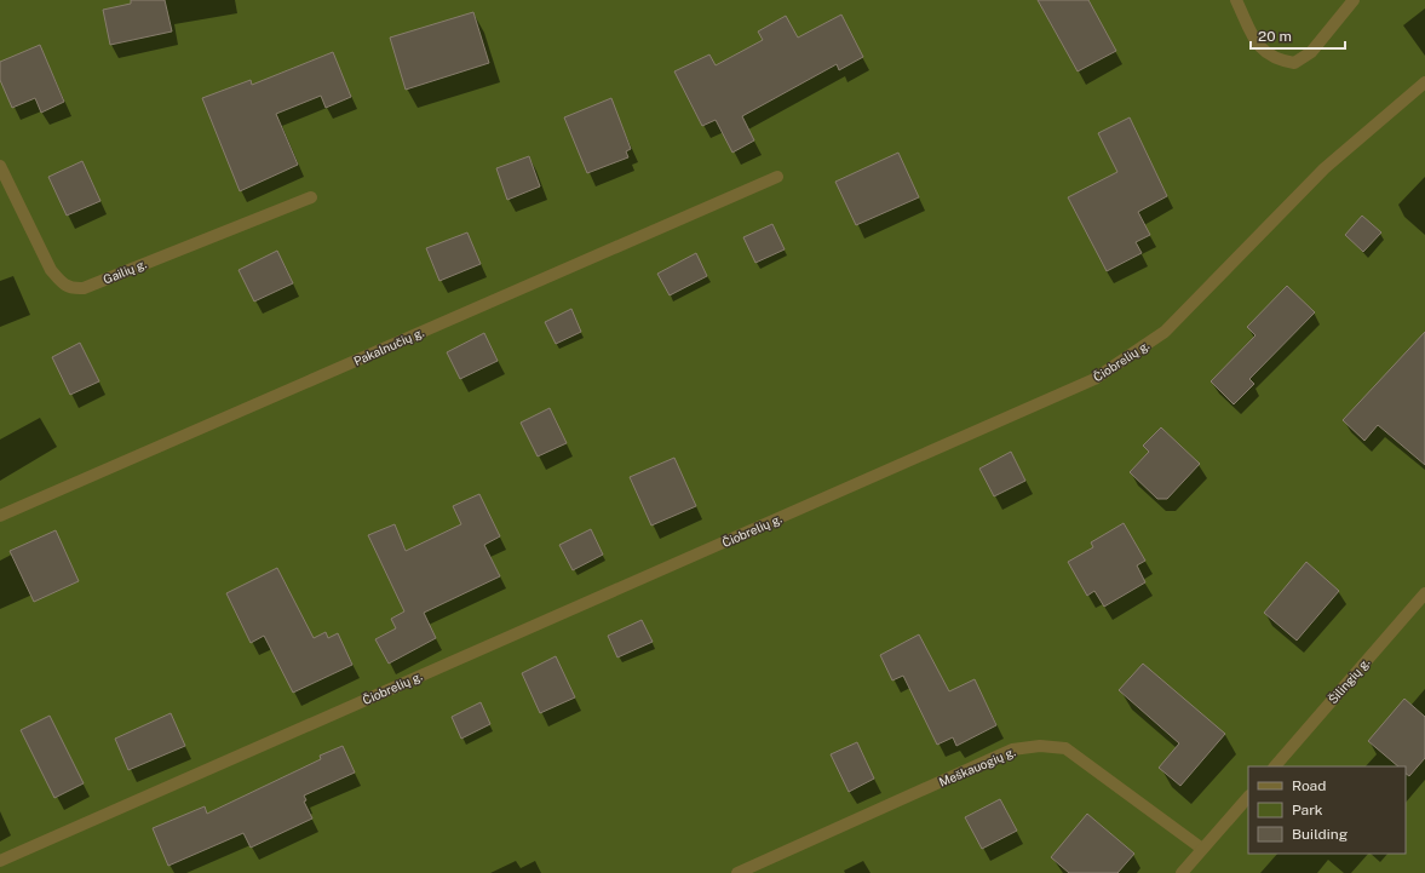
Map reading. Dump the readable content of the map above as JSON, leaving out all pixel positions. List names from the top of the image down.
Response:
{
  "streets": {
    "street": [
      "Gailių g.",
      "Pakalnučių g.",
      "Čiobrelių g.",
      "Šilingių g.",
      "Meškauogių g."
    ]
  },
  "legend": ["Road", "Park", "Building"],
  "scale_bar": "20 m"
}
